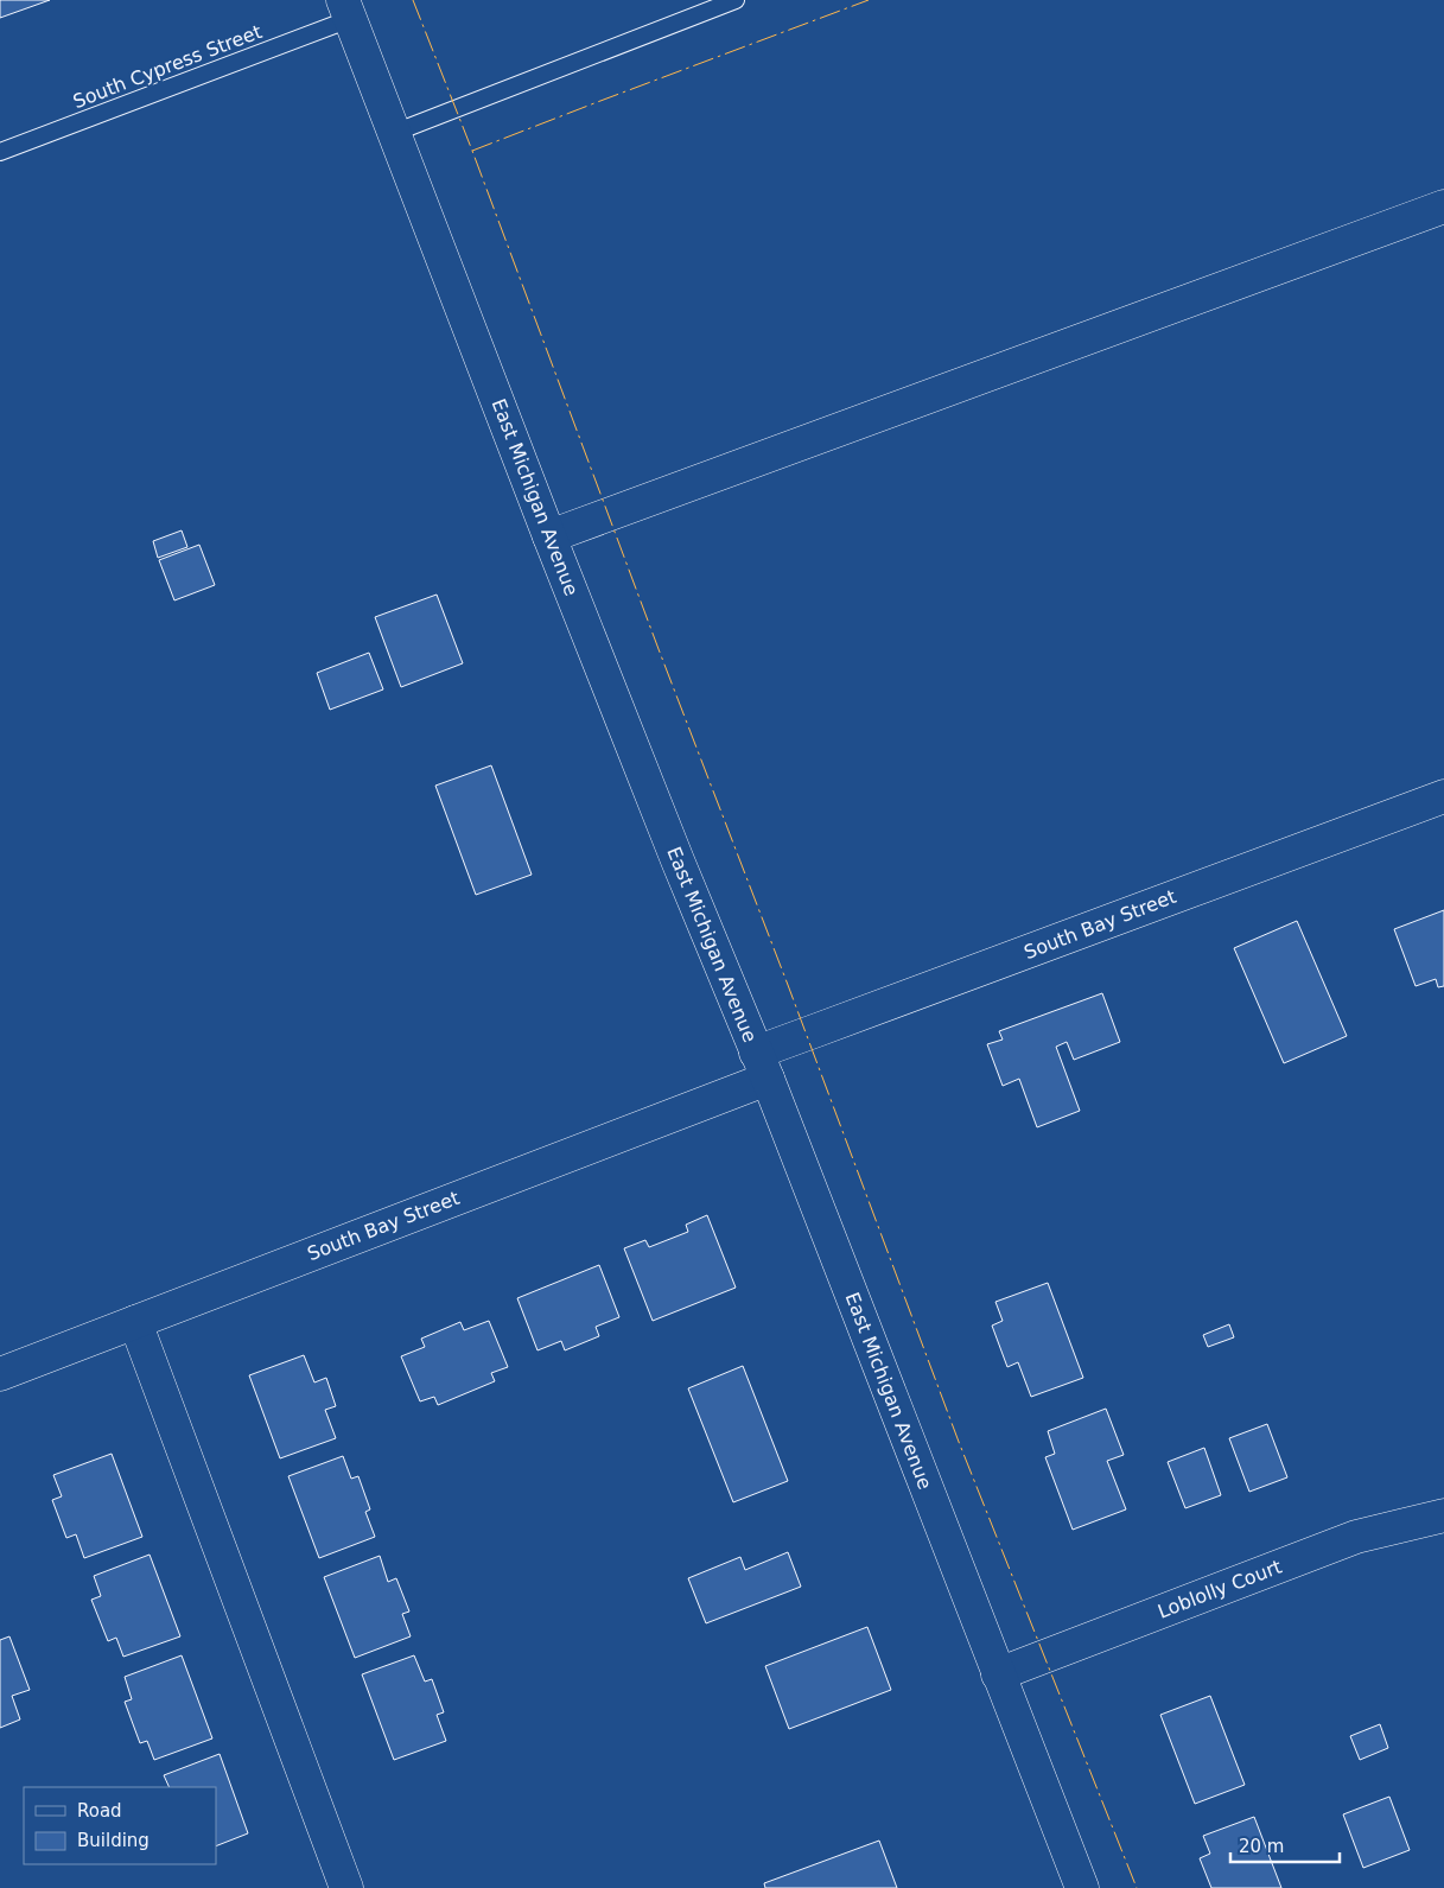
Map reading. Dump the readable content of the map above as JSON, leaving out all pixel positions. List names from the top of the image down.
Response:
{
  "streets": {
    "street": ["East Michigan Avenue", "South Bay Street", "Loblolly Court"],
    "lane": ["South Cypress Street"]
  },
  "crossings": [
    ["South Cypress Street", "East Michigan Avenue"],
    ["East Michigan Avenue", "South Bay Street"],
    ["East Michigan Avenue", "Loblolly Court"]
  ],
  "legend": ["Road", "Building"],
  "scale_bar": "20 m"
}
